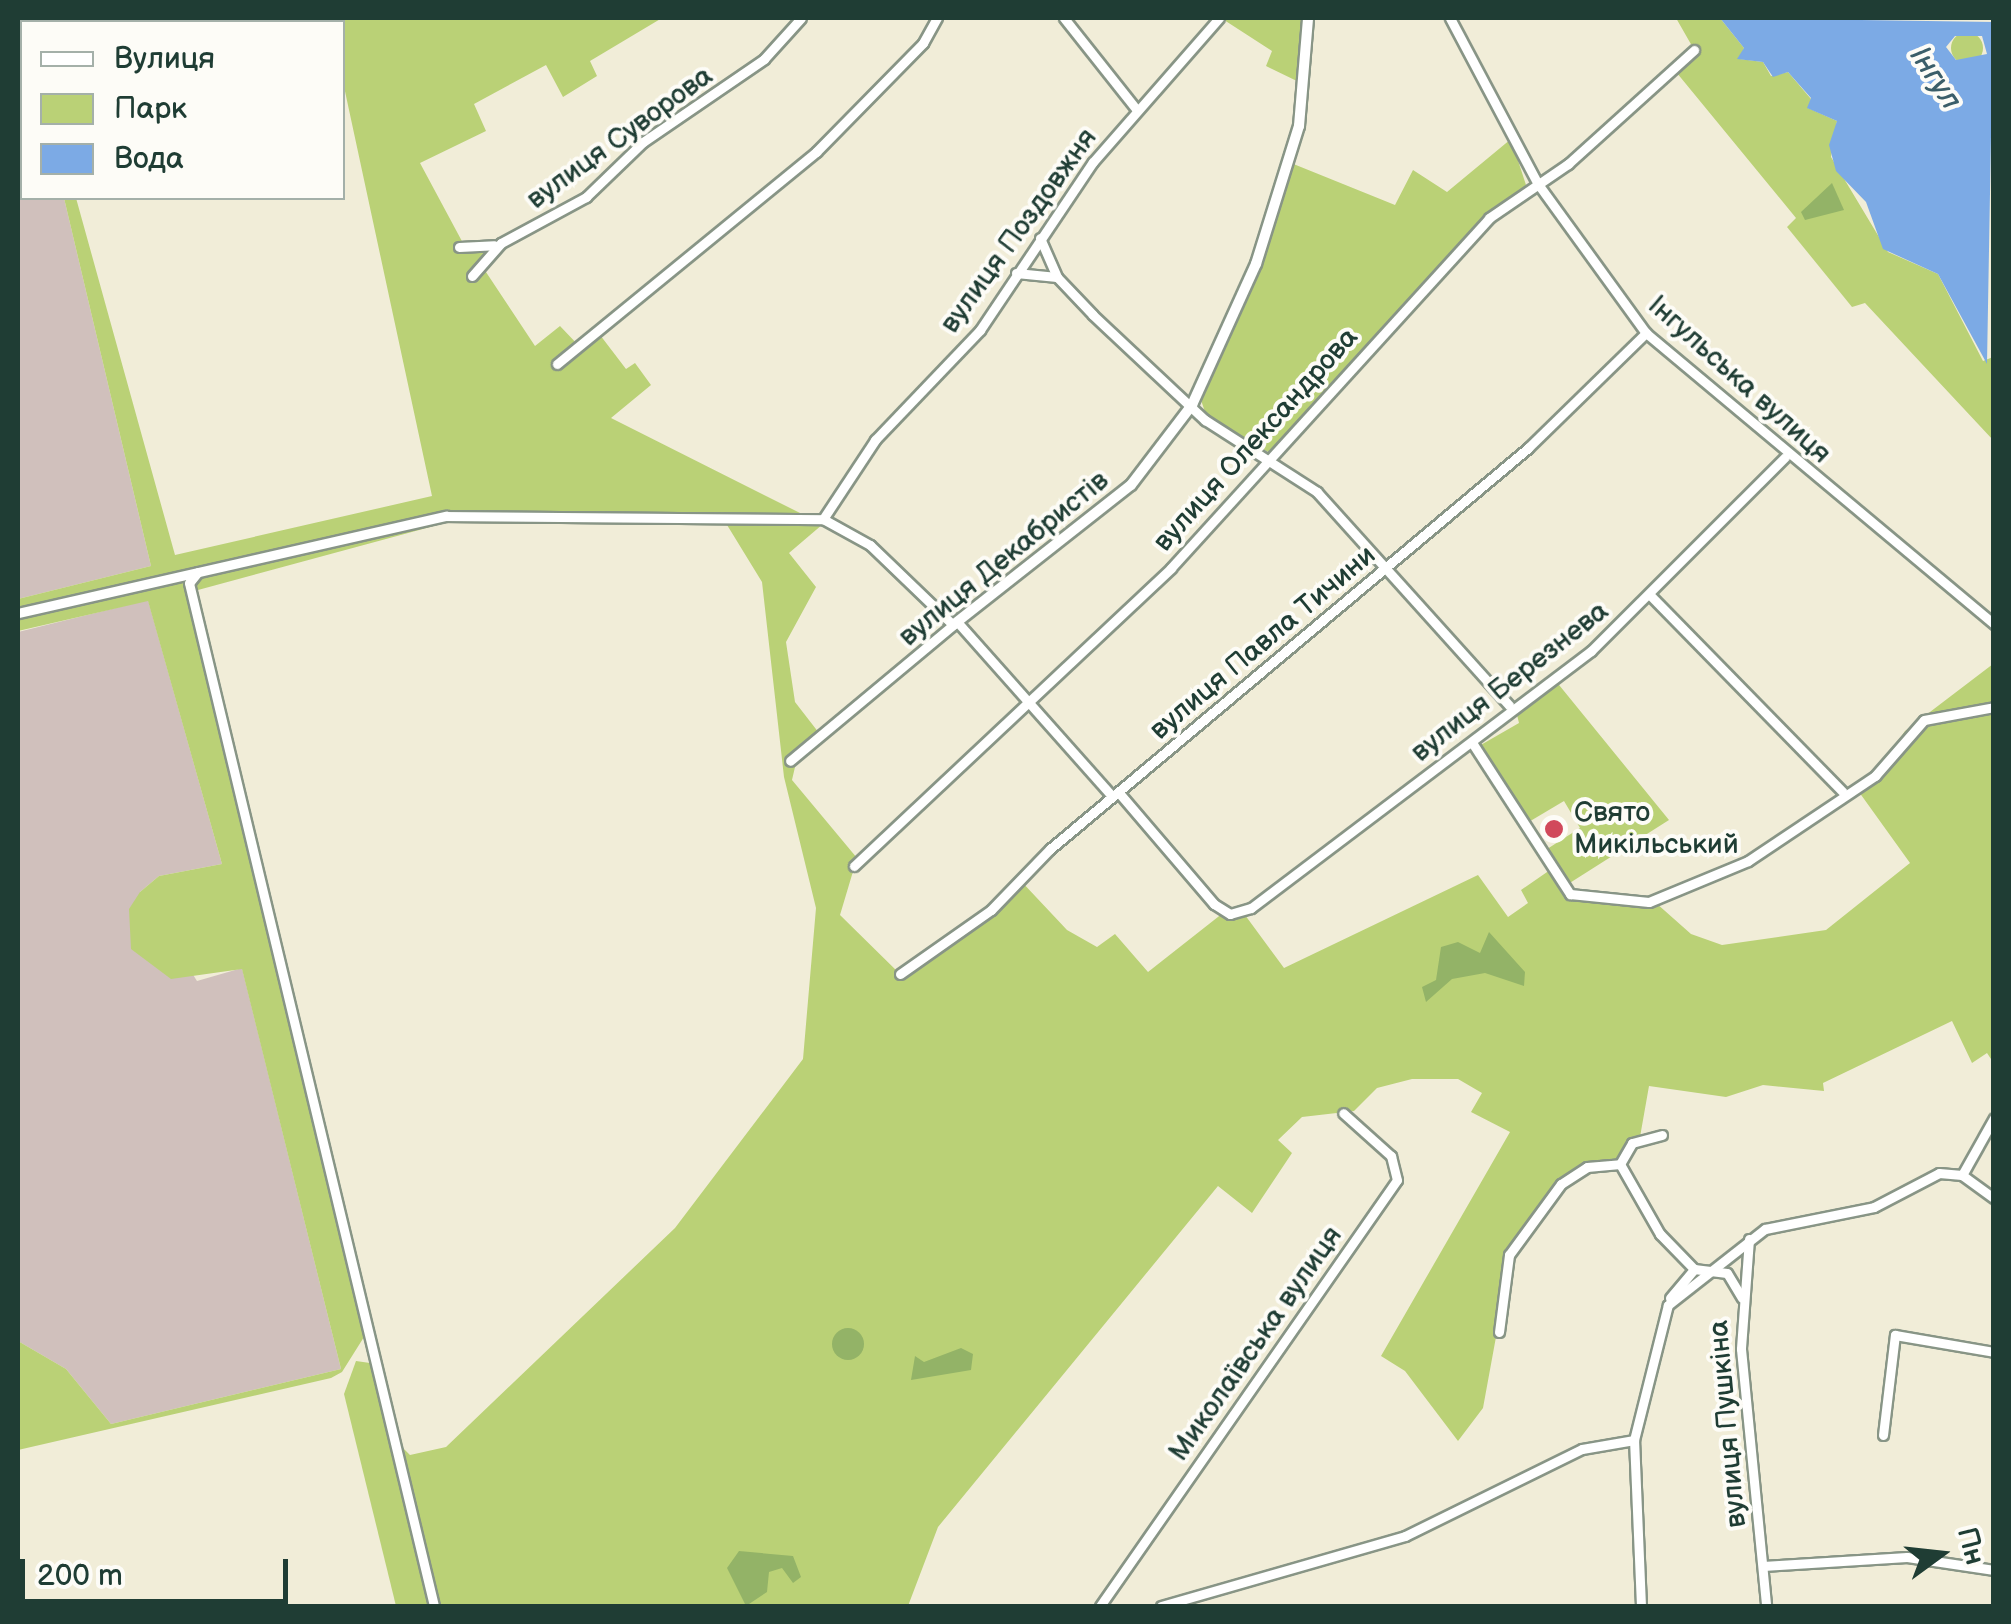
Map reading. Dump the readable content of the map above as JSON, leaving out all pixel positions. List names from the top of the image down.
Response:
{
  "streets": {
    "street": [
      "вулиця Суворова",
      "вулиця Поздовжня",
      "Інгульська вулиця",
      "вулиця Олександрова",
      "вулиця Декабристів",
      "вулиця Павла Тичини",
      "вулиця Березнева",
      "Миколаївська вулиця",
      "вулиця Пушкіна"
    ]
  },
  "crossings": [
    ["Інгульська вулиця", "вулиця Олександрова"],
    ["Інгульська вулиця", "вулиця Павла Тичини"],
    ["Інгульська вулиця", "вулиця Березнева"],
    ["вулиця Павла Тичини", "вулиця Березнева"]
  ],
  "water": ["Інгул"],
  "places": ["Свято Микільський"],
  "legend": ["Вулиця", "Парк", "Вода"],
  "scale_bar": "200 m",
  "north": "right"
}
